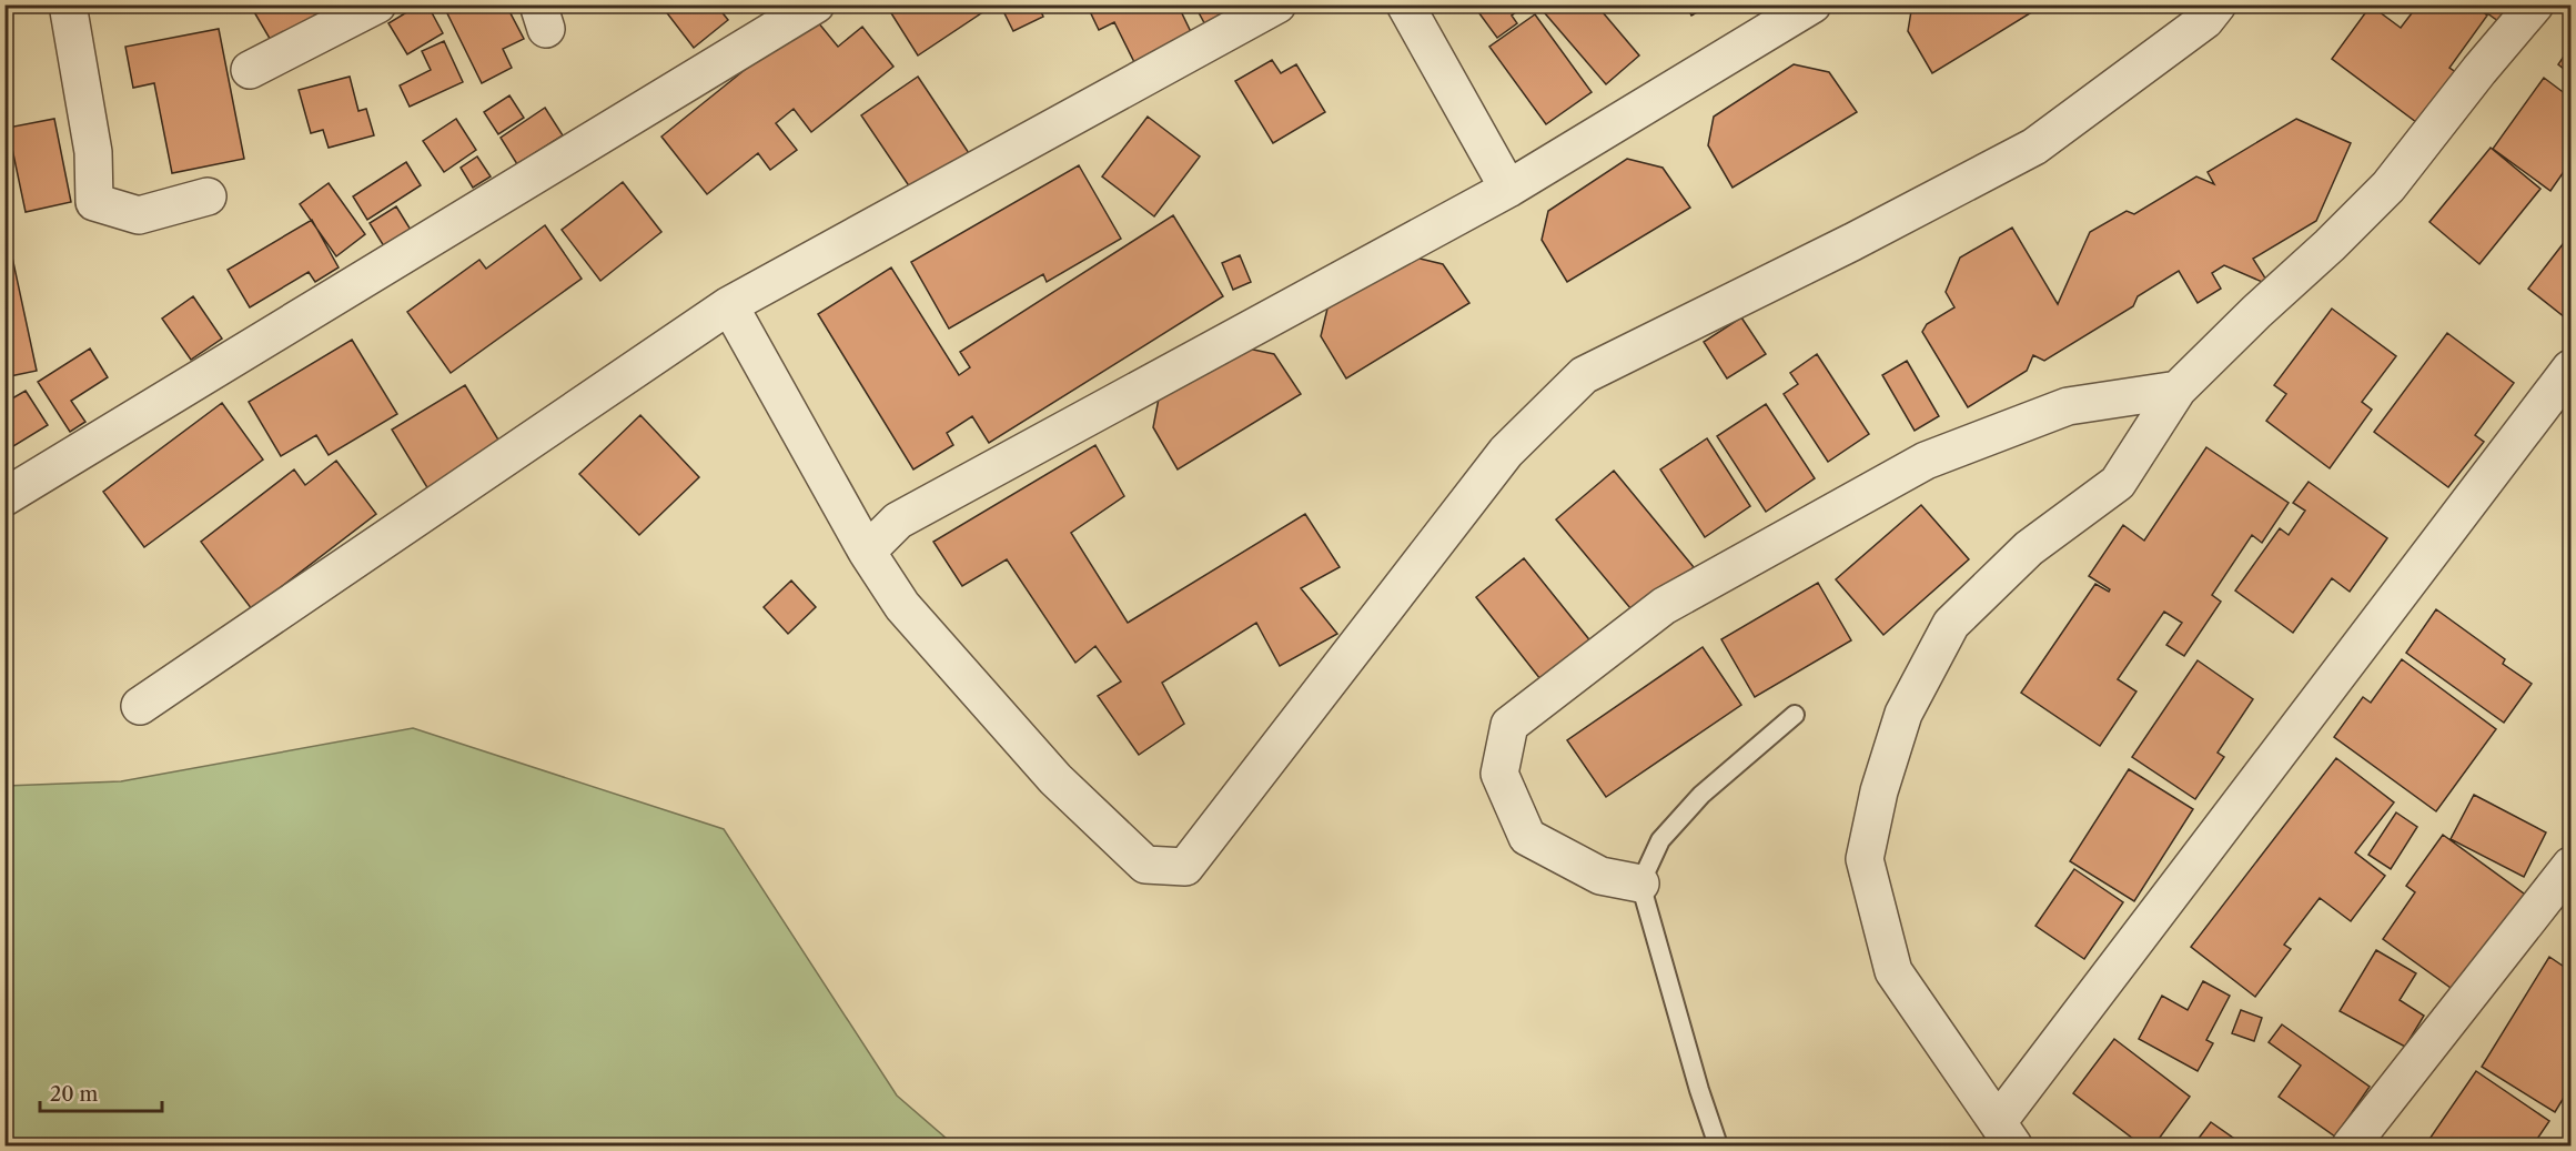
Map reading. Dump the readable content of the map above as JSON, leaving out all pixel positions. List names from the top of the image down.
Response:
{
  "scale_bar": "20 m"
}
